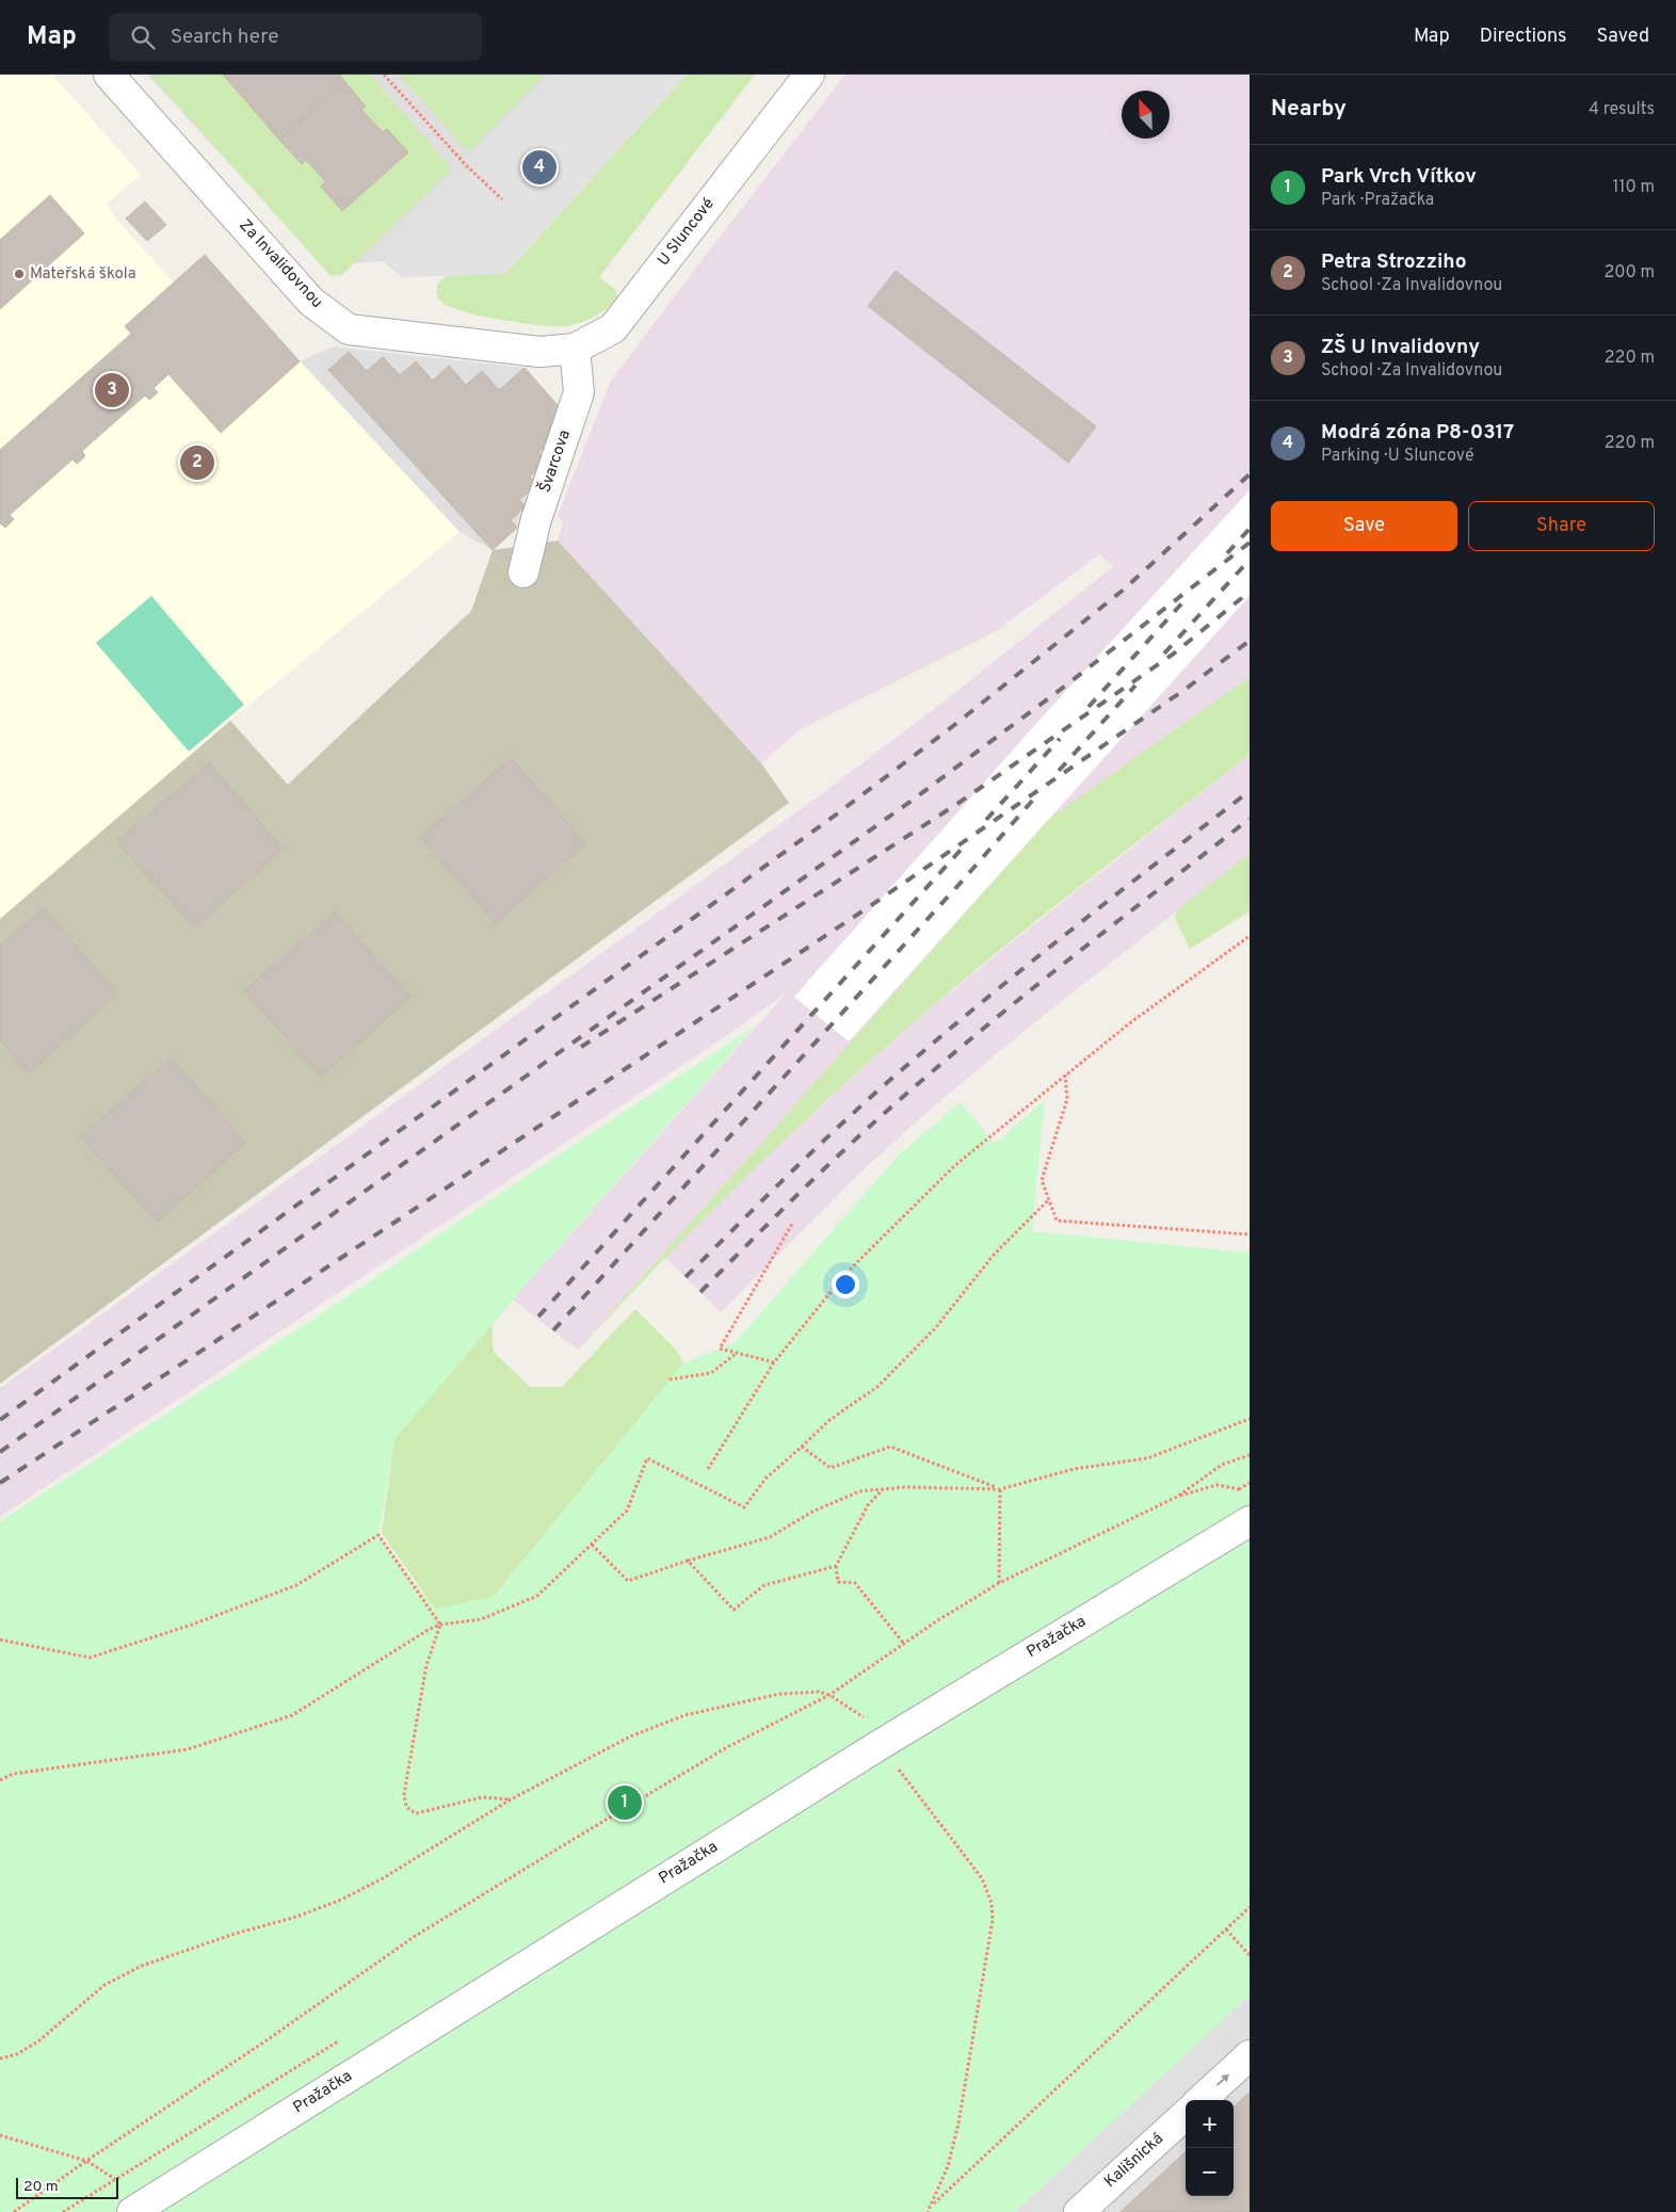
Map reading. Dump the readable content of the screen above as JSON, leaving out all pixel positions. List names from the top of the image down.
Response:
{
  "streets": {
    "street": [
      "U Sluncové",
      "Za Invalidovnou",
      "Švarcova",
      "Pražačka",
      "Kališnická"
    ]
  },
  "crossings": [
    ["U Sluncové", "Za Invalidovnou"],
    ["U Sluncové", "Švarcova"]
  ],
  "places": ["Mateřská škola"],
  "scale_bar": "20 m",
  "north": "top left",
  "page": {
    "header": "Map",
    "search": "Search here",
    "nav": ["Map", "Directions", "Saved"],
    "heading": ["Nearby", "4 results"],
    "list": [
      {
        "mark": "1",
        "name": "Park Vrch Vítkov",
        "note": "Park · Pražačka",
        "value": "110 m"
      },
      {
        "mark": "2",
        "name": "Petra Strozziho",
        "note": "School · Za Invalidovnou",
        "value": "200 m"
      },
      {
        "mark": "3",
        "name": "ZŠ U Invalidovny",
        "note": "School · Za Invalidovnou",
        "value": "220 m"
      },
      {
        "mark": "4",
        "name": "Modrá zóna P8-0317",
        "note": "Parking · U Sluncové",
        "value": "220 m"
      }
    ],
    "pins": [
      "4",
      "3",
      "2",
      "1"
    ],
    "buttons": ["Save", "Share"],
    "map_buttons": ["+", "−"],
    "scale": "20 m"
  }
}
